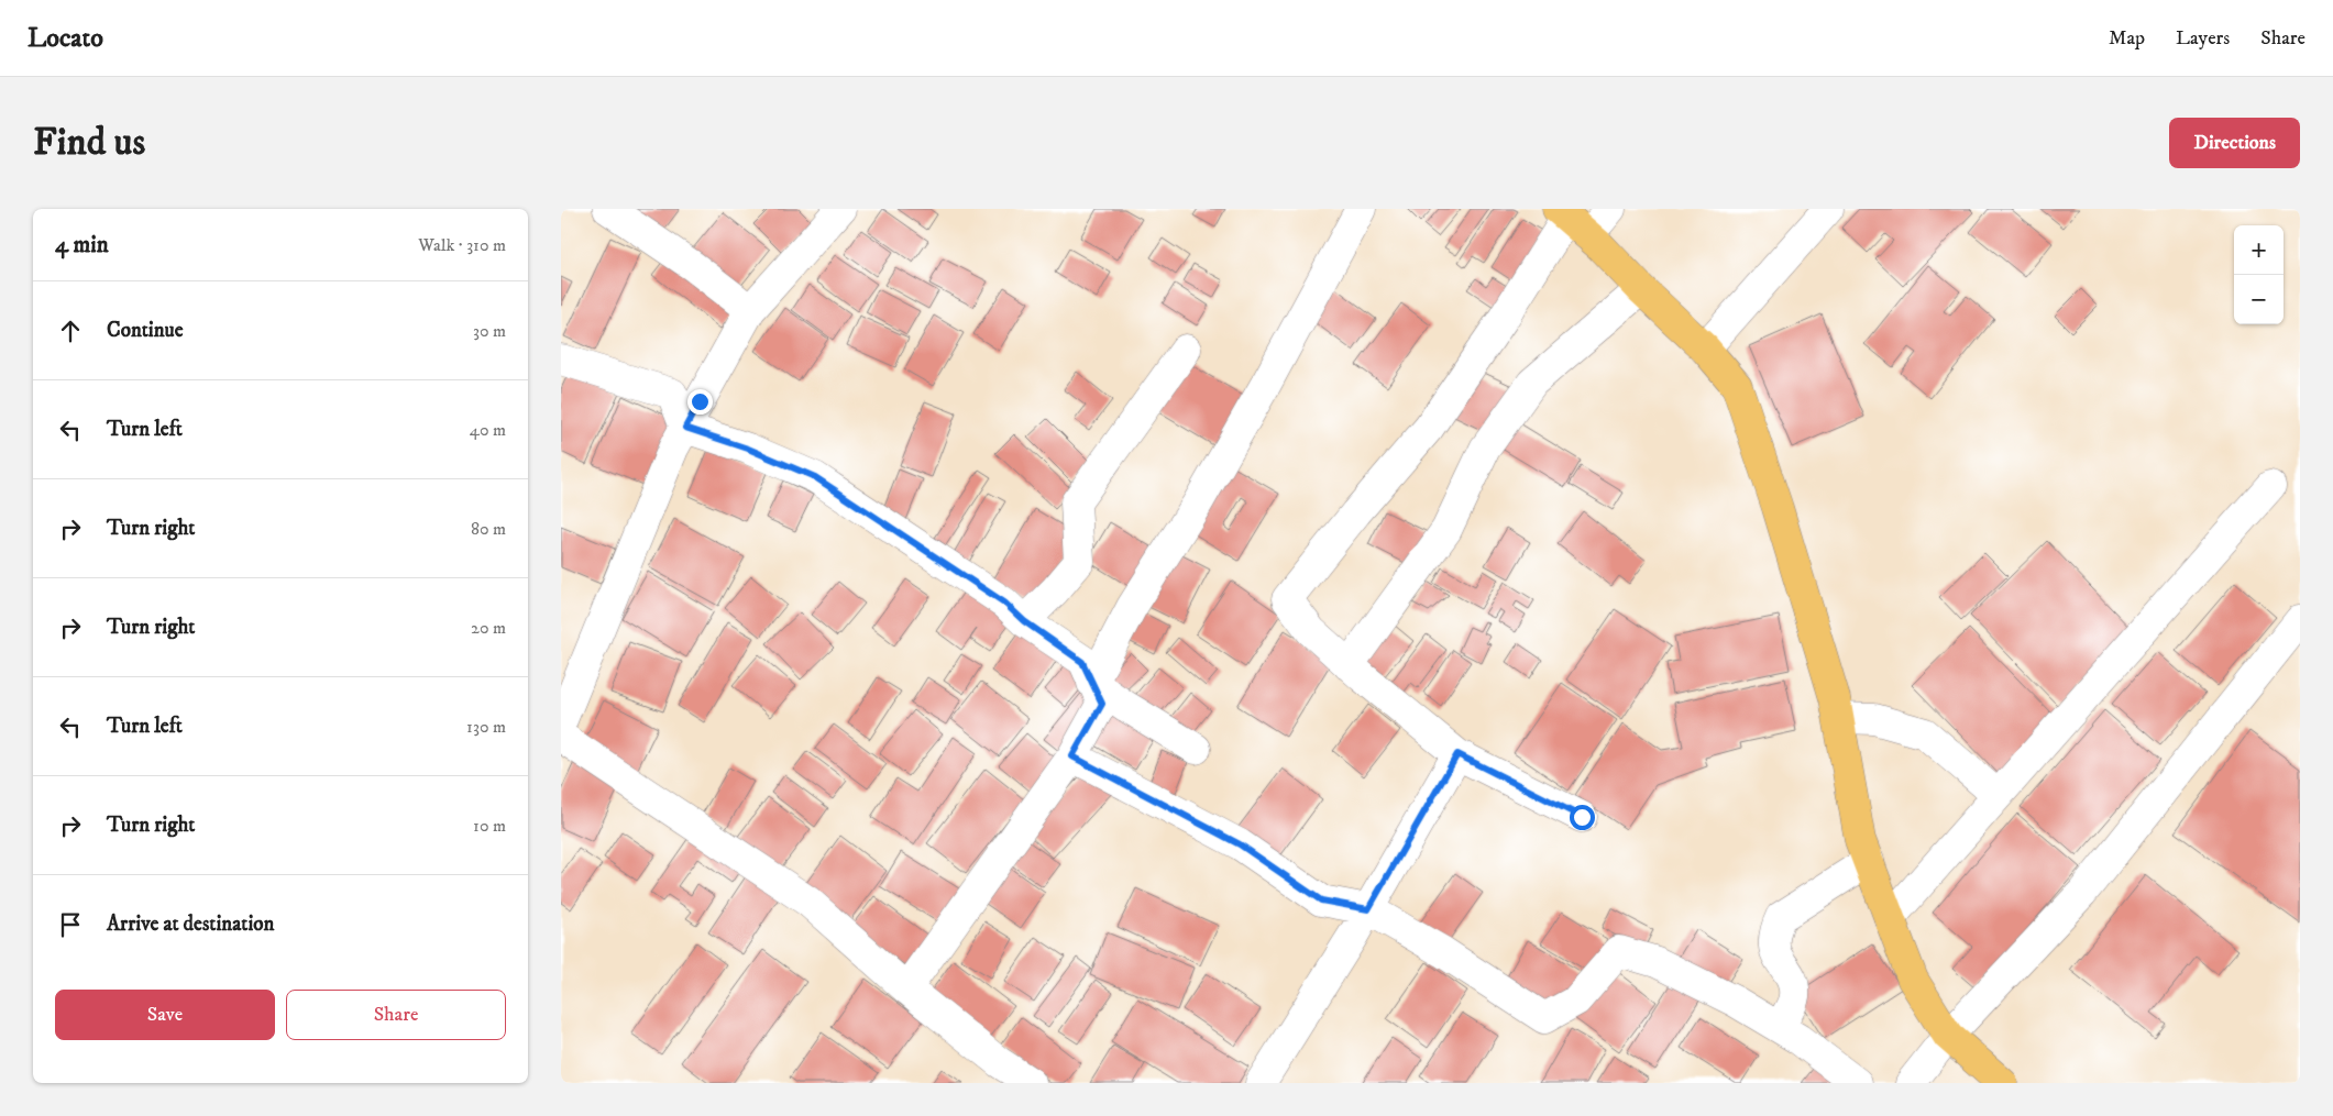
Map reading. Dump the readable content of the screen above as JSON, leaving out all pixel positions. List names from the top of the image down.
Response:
{
  "page": {
    "header": "Locato",
    "nav": ["Map", "Layers", "Share"],
    "buttons": [
      "Directions",
      ["Save", "Share"]
    ],
    "title": "Find us",
    "heading": ["4 min", "Walk · 310 m"],
    "map_buttons": ["+", "−"],
    "list": [
      ["Continue", "30 m"],
      ["Turn left", "40 m"],
      ["Turn right", "80 m"],
      ["Turn right", "20 m"],
      ["Turn left", "130 m"],
      ["Turn right", "10 m"],
      "Arrive at destination"
    ]
  }
}
